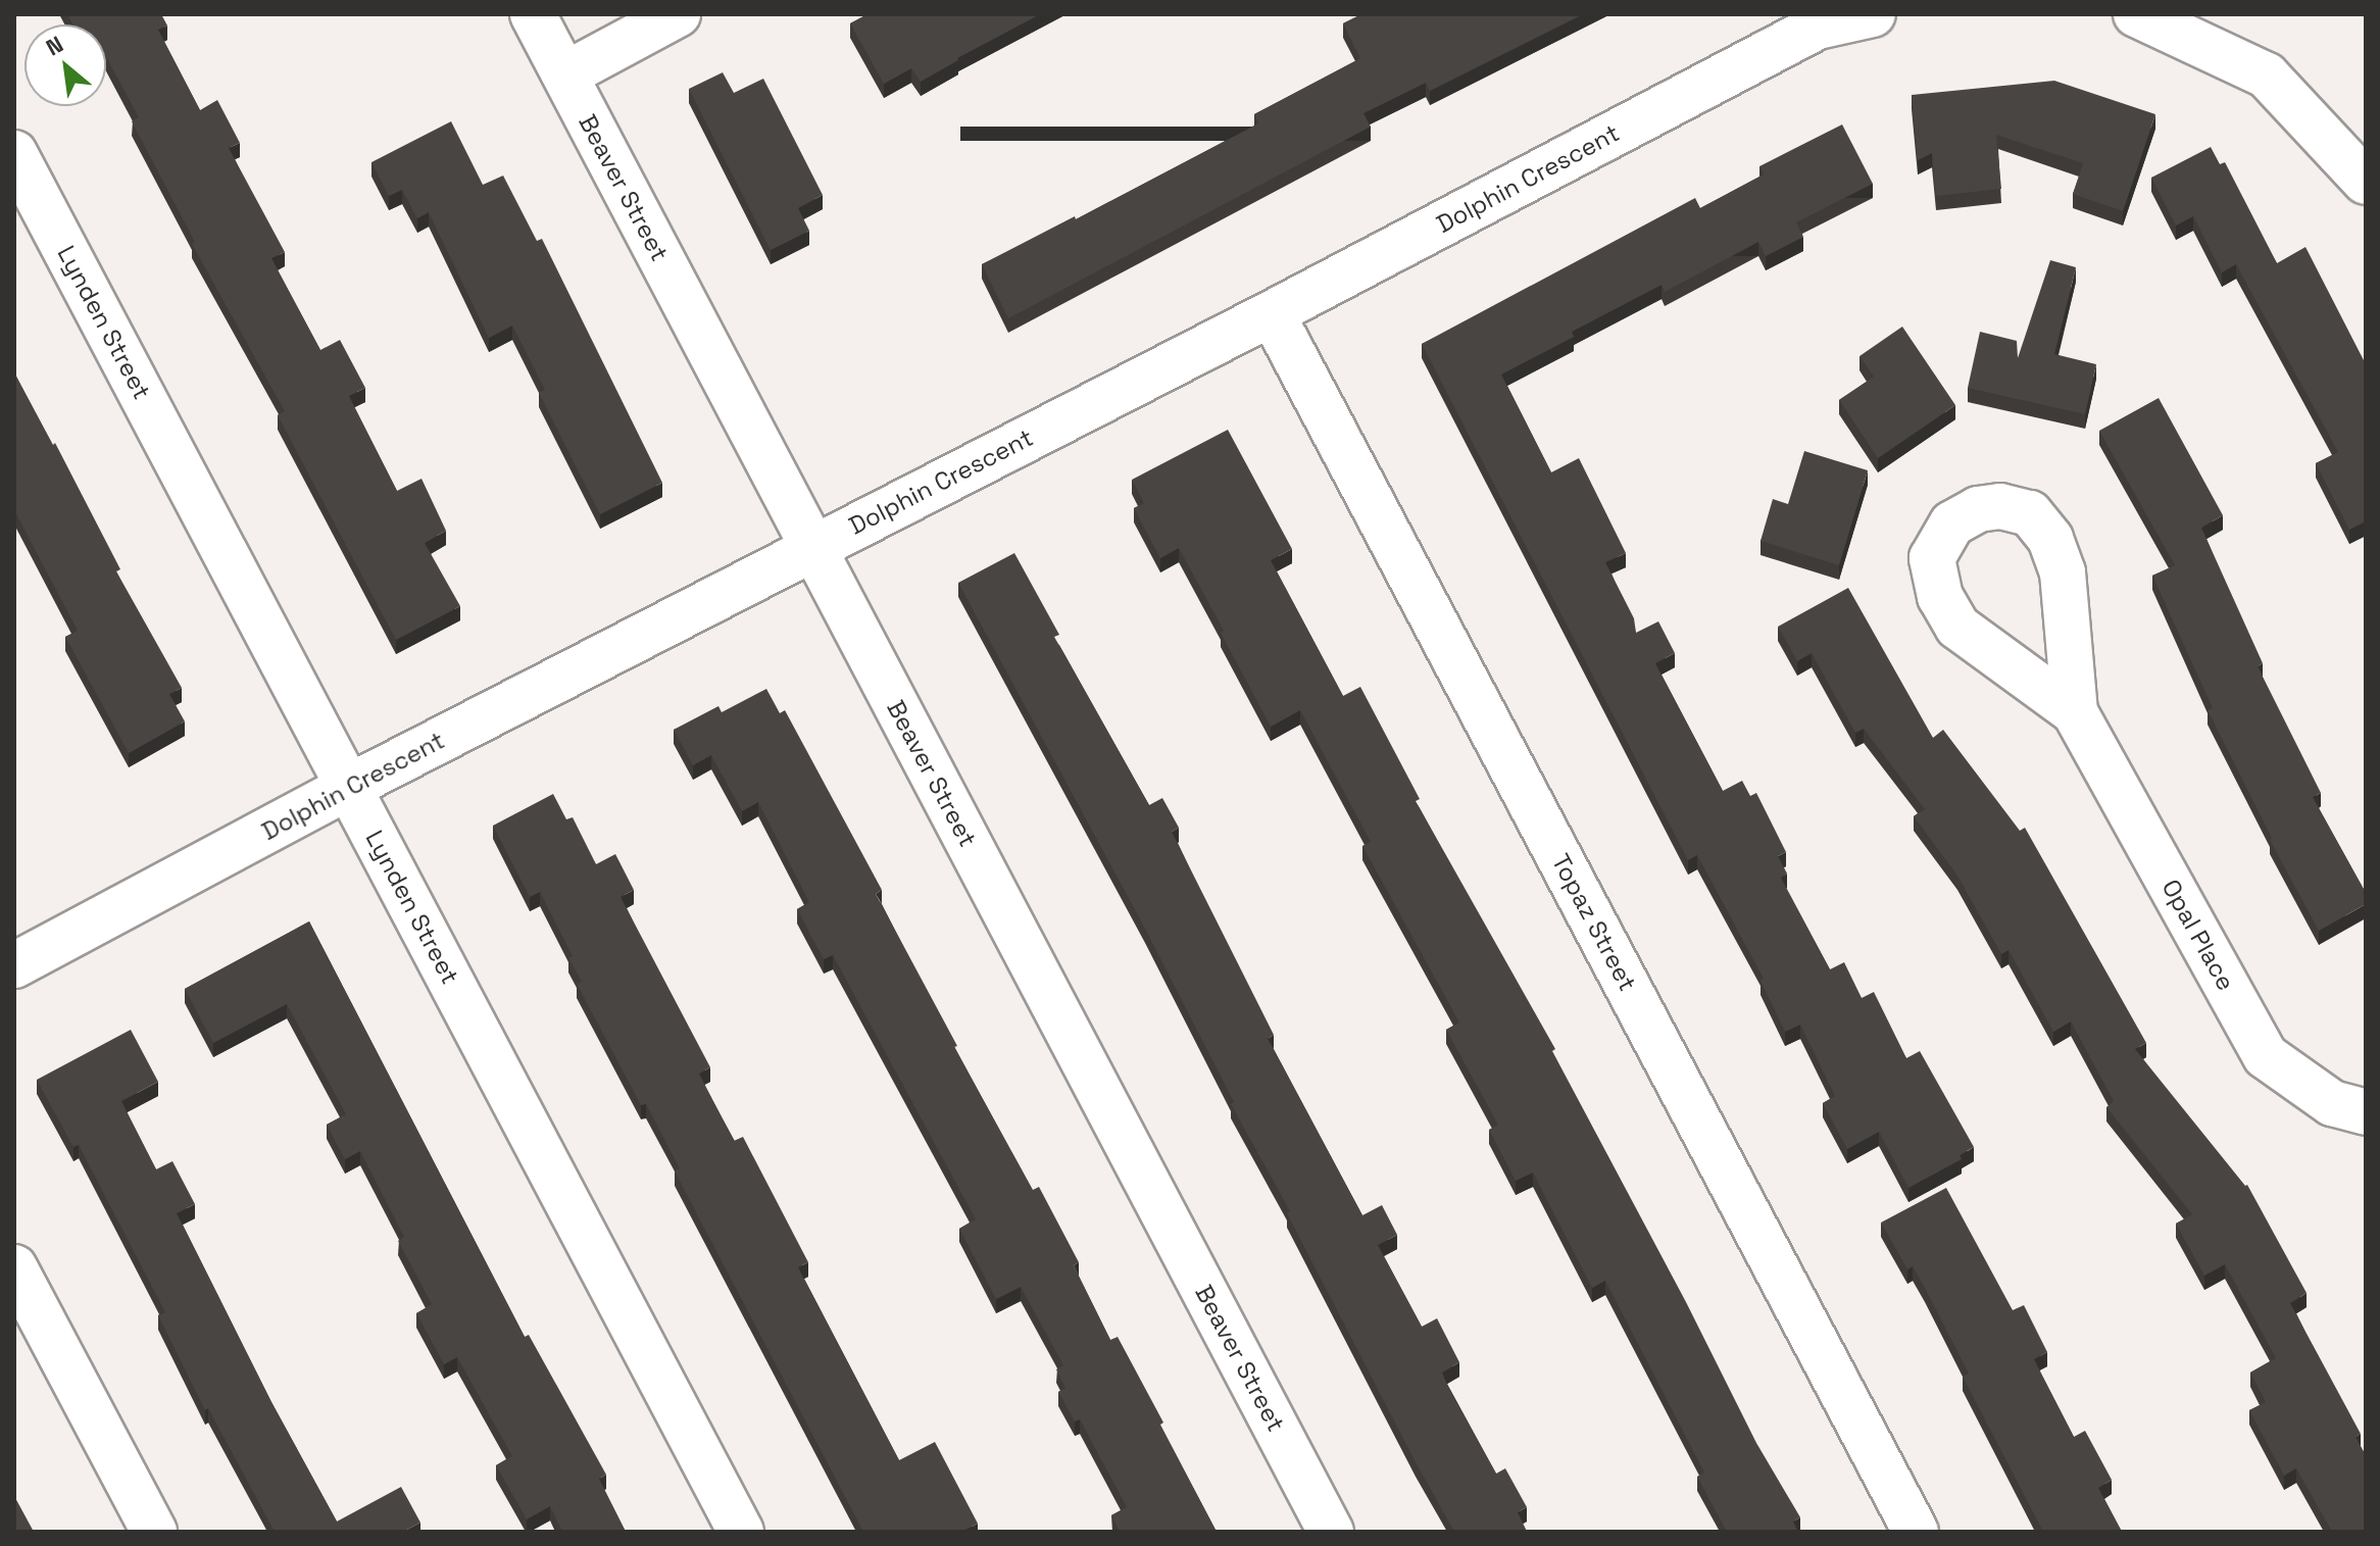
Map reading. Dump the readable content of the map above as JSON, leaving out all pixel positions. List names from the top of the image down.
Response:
{
  "streets": {
    "street": [
      "Dolphin Crescent",
      "Beaver Street",
      "Lynden Street",
      "Topaz Street",
      "Opal Place"
    ]
  },
  "crossings": [
    ["Dolphin Crescent", "Beaver Street"],
    ["Dolphin Crescent", "Lynden Street"],
    ["Dolphin Crescent", "Topaz Street"]
  ],
  "north": "top left"
}
